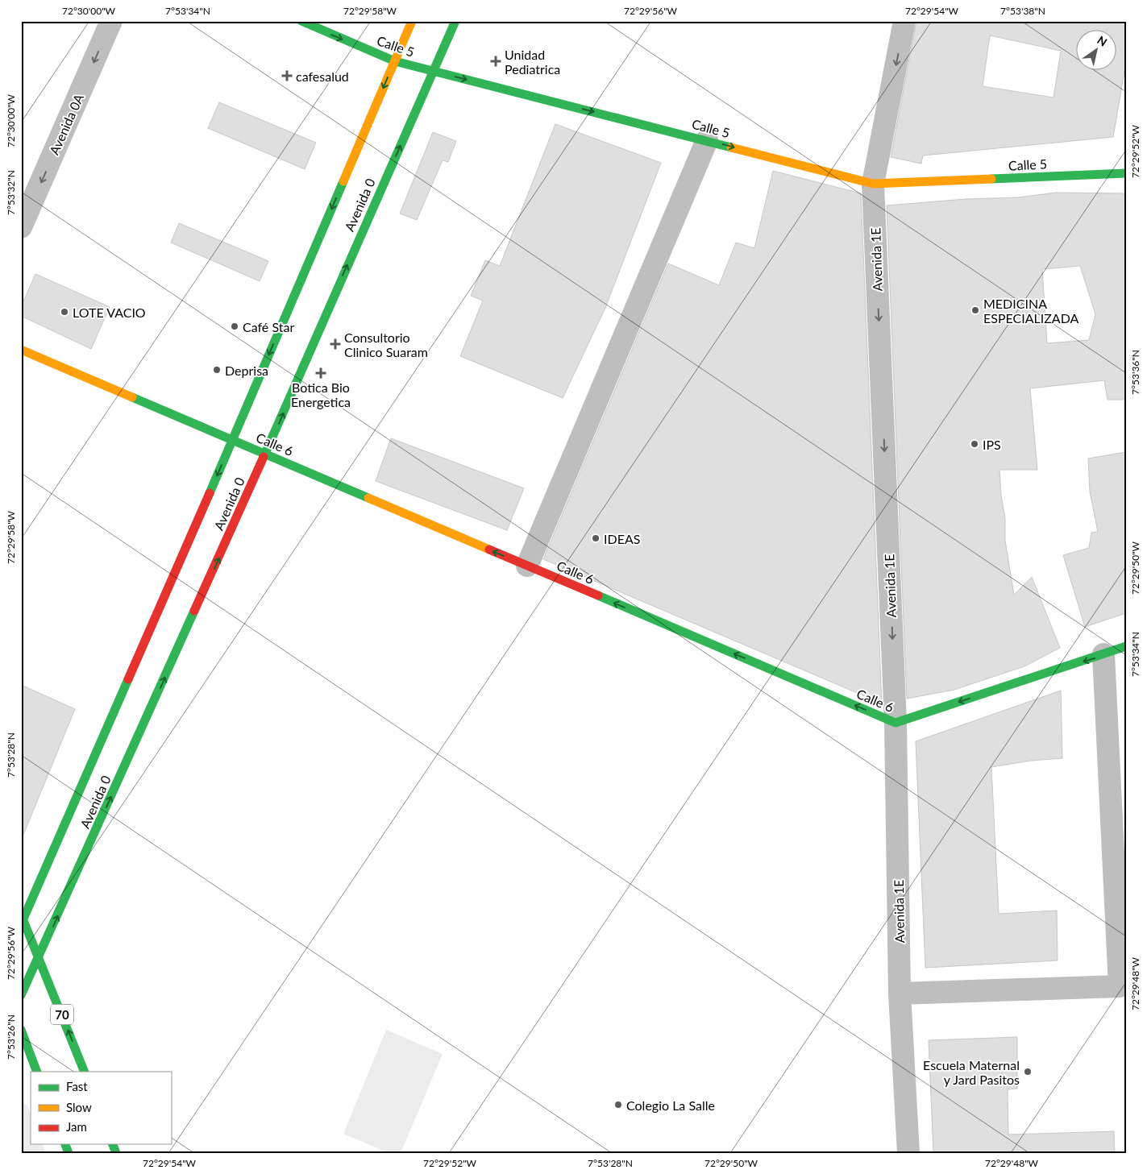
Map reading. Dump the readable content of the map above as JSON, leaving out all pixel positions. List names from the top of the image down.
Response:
{
  "streets": {
    "street": [
      "Calle 5",
      "Avenida 0A",
      "Avenida 0",
      "Avenida 1E",
      "Calle 6",
      "70"
    ]
  },
  "crossings": [
    ["Calle 5", "Avenida 0"],
    ["Calle 5", "Avenida 1E"],
    ["Avenida 0", "Calle 6"],
    ["Avenida 0", "70"],
    ["Avenida 1E", "Calle 6"]
  ],
  "one_way": [
    "Calle 5",
    "Avenida 0A",
    "Avenida 1E",
    "Calle 6"
  ],
  "places": {
    "health": [
      "Unidad Pediatrica",
      "cafesalud",
      "Consultorio Clinico Suaram",
      "Botica Bio Energetica"
    ],
    "other": [
      "MEDICINA ESPECIALIZADA",
      "LOTE VACIO",
      "Café Star",
      "Deprisa",
      "IPS",
      "IDEAS",
      "Escuela Maternal y Jard Pasitos",
      "Colegio La Salle"
    ]
  },
  "legend": ["Fast", "Slow", "Jam"],
  "north": "top right",
  "coordinates": [
    "72°30'00\"W",
    "7°53'34\"N",
    "72°29'58\"W",
    "72°29'56\"W",
    "72°29'54\"W",
    "7°53'38\"N",
    "72°29'52\"W",
    "7°53'32\"N",
    "7°53'36\"N",
    "72°29'50\"W",
    "7°53'28\"N",
    "72°29'48\"W",
    "7°53'26\"N"
  ]
}
